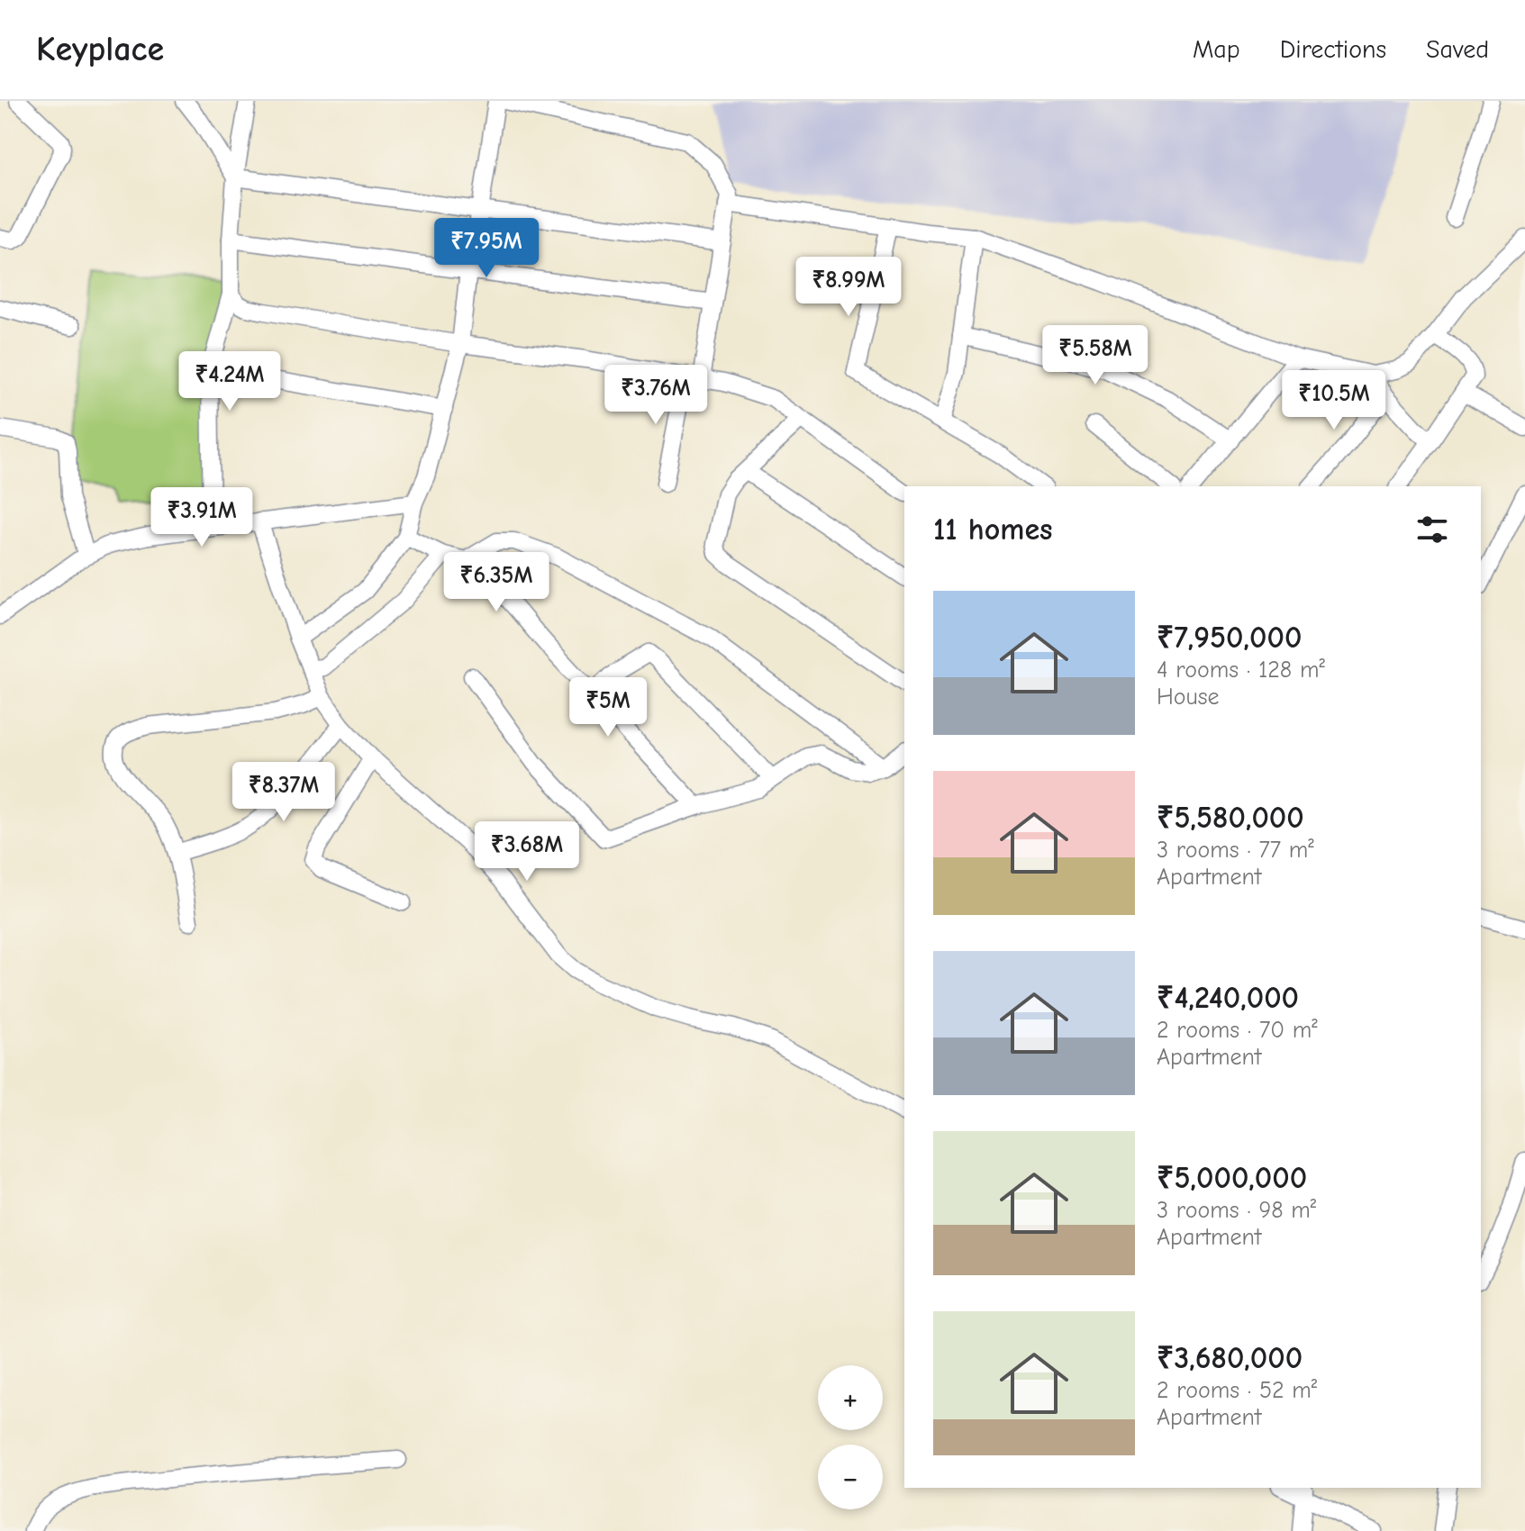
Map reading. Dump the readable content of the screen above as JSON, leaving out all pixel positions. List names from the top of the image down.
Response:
{
  "page": {
    "header": "Keyplace",
    "nav": ["Map", "Directions", "Saved"],
    "price": [
      "₹7.95M",
      "₹8.99M",
      "₹5.58M",
      "₹4.24M",
      "₹3.76M",
      "₹10.5M",
      "₹3.91M",
      "₹6.35M",
      "₹5M",
      "₹8.37M",
      "₹3.68M"
    ],
    "heading": "11 homes",
    "list": [
      {
        "name": "₹7,950,000",
        "note": "4 rooms · 128 m² · House"
      },
      {
        "name": "₹5,580,000",
        "note": "3 rooms · 77 m² · Apartment"
      },
      {
        "name": "₹4,240,000",
        "note": "2 rooms · 70 m² · Apartment"
      },
      {
        "name": "₹5,000,000",
        "note": "3 rooms · 98 m² · Apartment"
      },
      {
        "name": "₹3,680,000",
        "note": "2 rooms · 52 m² · Apartment"
      }
    ],
    "map_buttons": ["+", "−"]
  }
}
